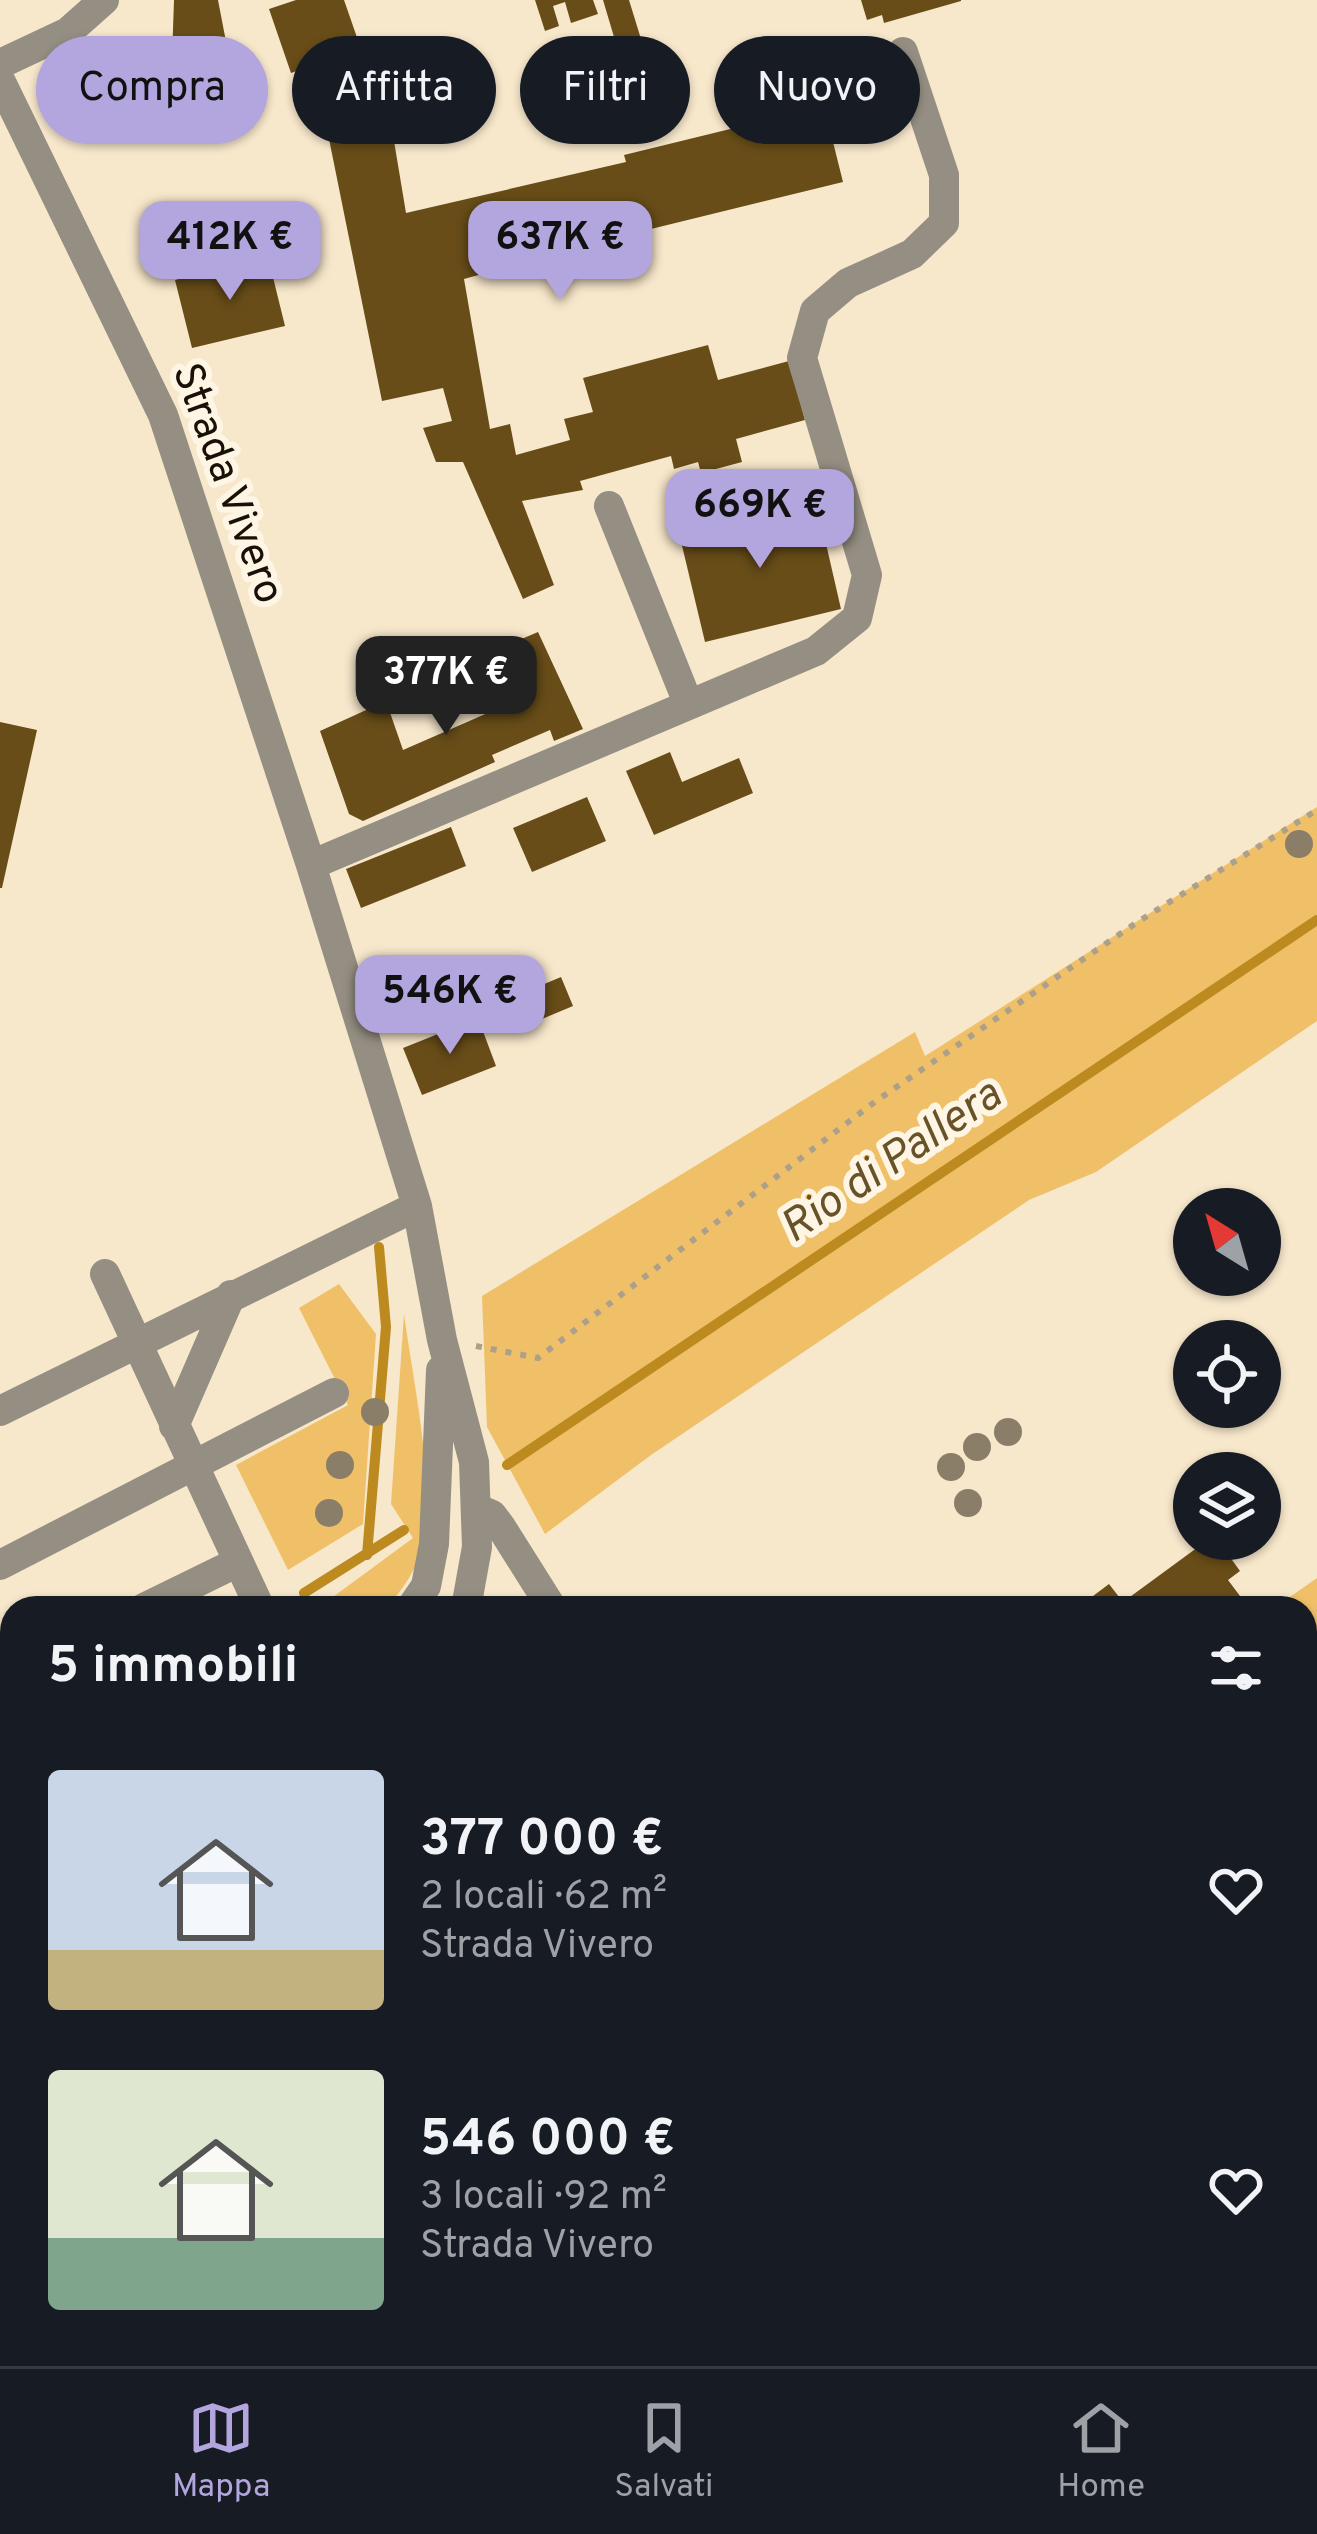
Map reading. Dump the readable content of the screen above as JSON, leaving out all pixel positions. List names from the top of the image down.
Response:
{
  "streets": {
    "street": ["Strada Vivero"]
  },
  "water": ["Rio di Pallera"],
  "north": "top left",
  "page": {
    "chip": [
      "Compra",
      "Affitta",
      "Filtri",
      "Nuovo"
    ],
    "price": [
      "412K €",
      "637K €",
      "669K €",
      "377K €",
      "546K €"
    ],
    "heading": "5 immobili",
    "list": [
      {
        "name": "377 000 €",
        "note": "2 locali · 62 m² · Strada Vivero"
      },
      {
        "name": "546 000 €",
        "note": "3 locali · 92 m² · Strada Vivero"
      }
    ],
    "tabs": ["Mappa", "Salvati", "Home"]
  }
}
